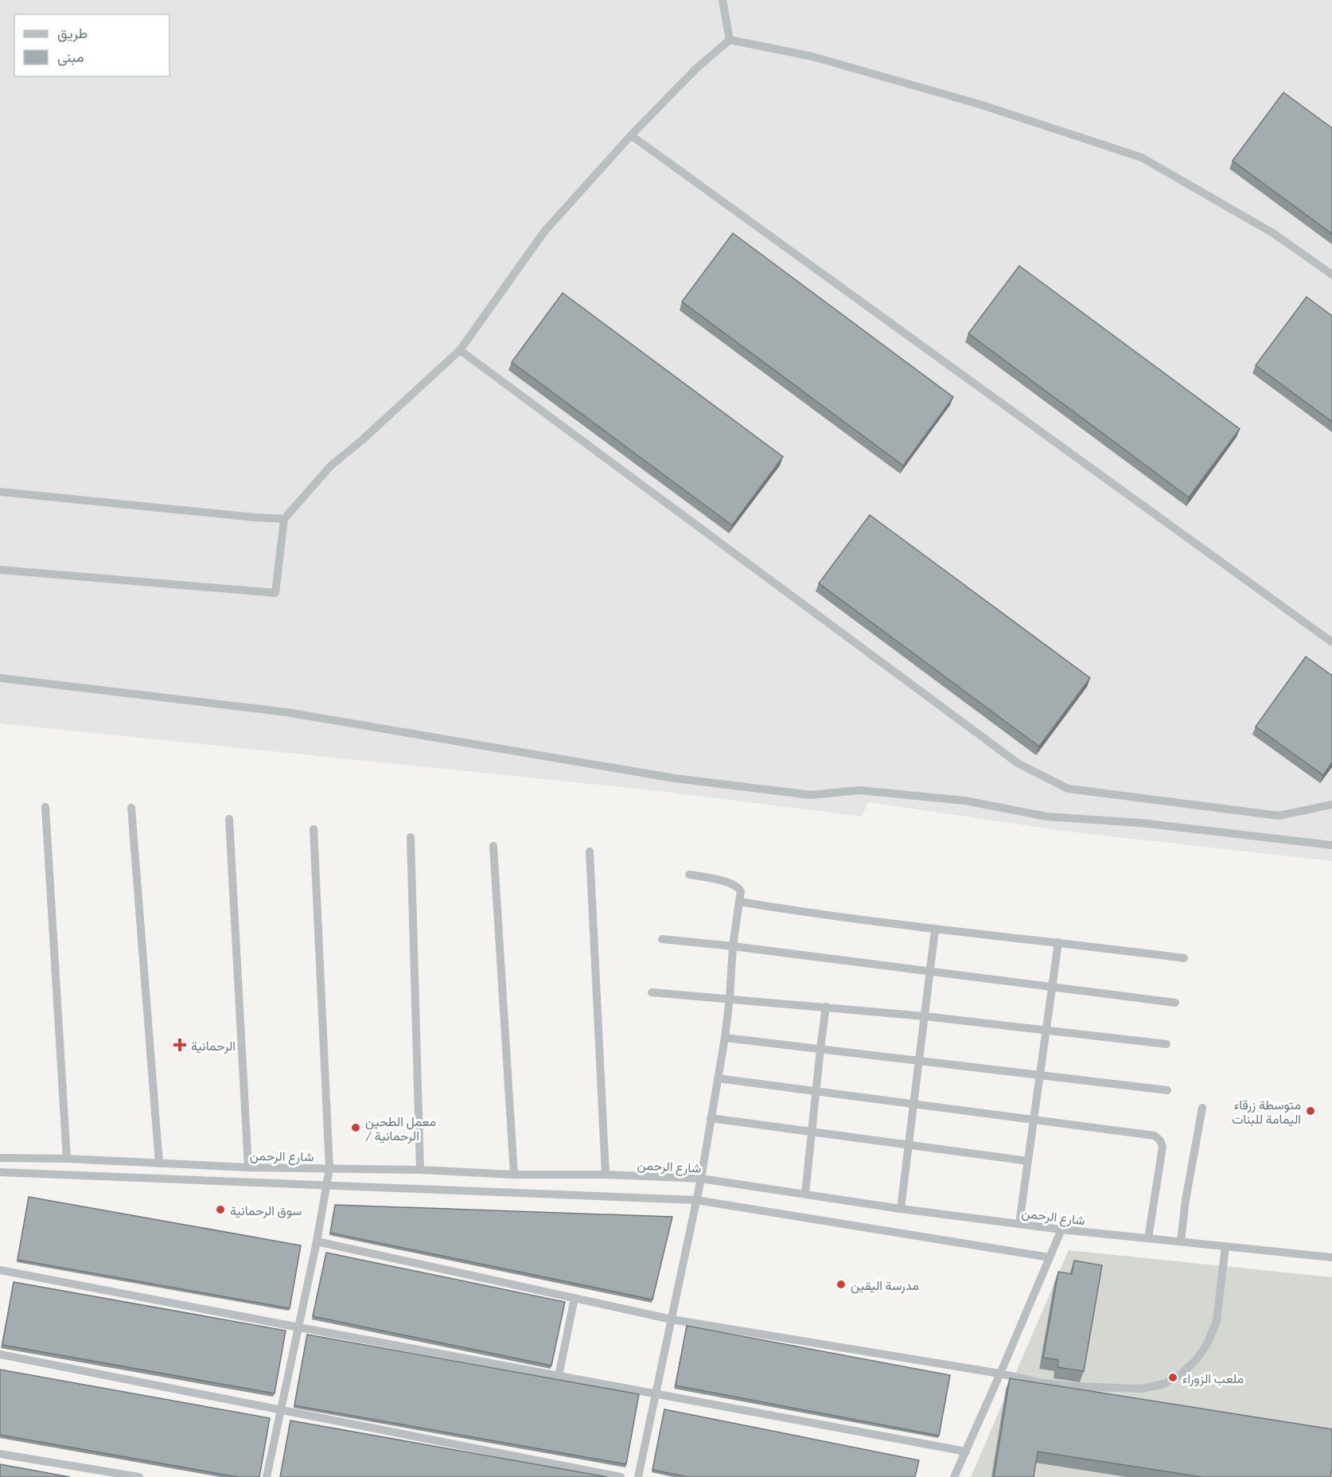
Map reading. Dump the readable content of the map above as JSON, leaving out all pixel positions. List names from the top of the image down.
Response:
{
  "streets": {
    "street": ["شارع الرحمن"]
  },
  "places": {
    "health": ["الرحمانية"],
    "other": [
      "متوسطة زرقاء اليمامة للبنات",
      "معمل الطحين / الرحمانية",
      "سوق الرحمانية",
      "مدرسة اليقين",
      "ملعب الزوراء"
    ]
  },
  "legend": ["طريق", "مبنى"]
}
